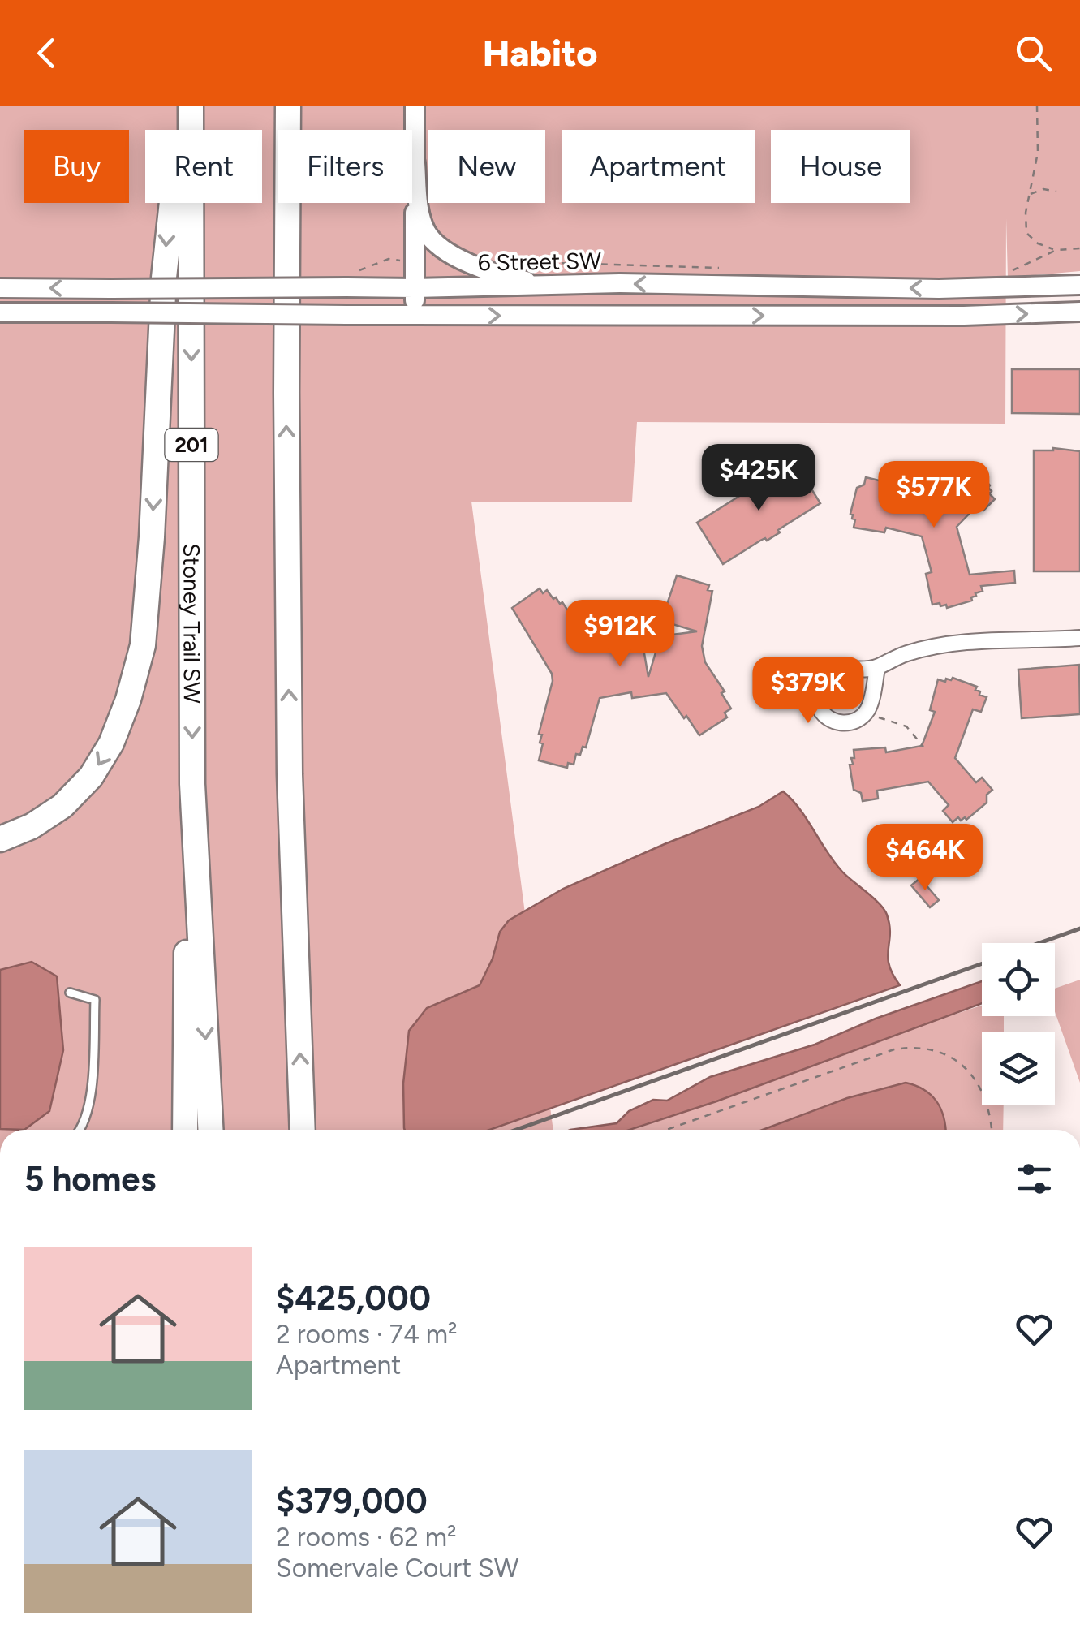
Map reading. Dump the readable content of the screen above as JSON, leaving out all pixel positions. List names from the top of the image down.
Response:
{
  "streets": {
    "highway": ["201", "Stoney Trail SW"],
    "main road": ["6 Street SW"]
  },
  "page": {
    "header": "Habito",
    "chip": [
      "Buy",
      "Rent",
      "Filters",
      "New",
      "Apartment",
      "House"
    ],
    "price": [
      "$425K",
      "$577K",
      "$912K",
      "$379K",
      "$464K"
    ],
    "heading": "5 homes",
    "list": [
      {
        "name": "$425,000",
        "note": "2 rooms · 74 m² · Apartment"
      },
      {
        "name": "$379,000",
        "note": "2 rooms · 62 m² · Somervale Court SW"
      }
    ]
  }
}
